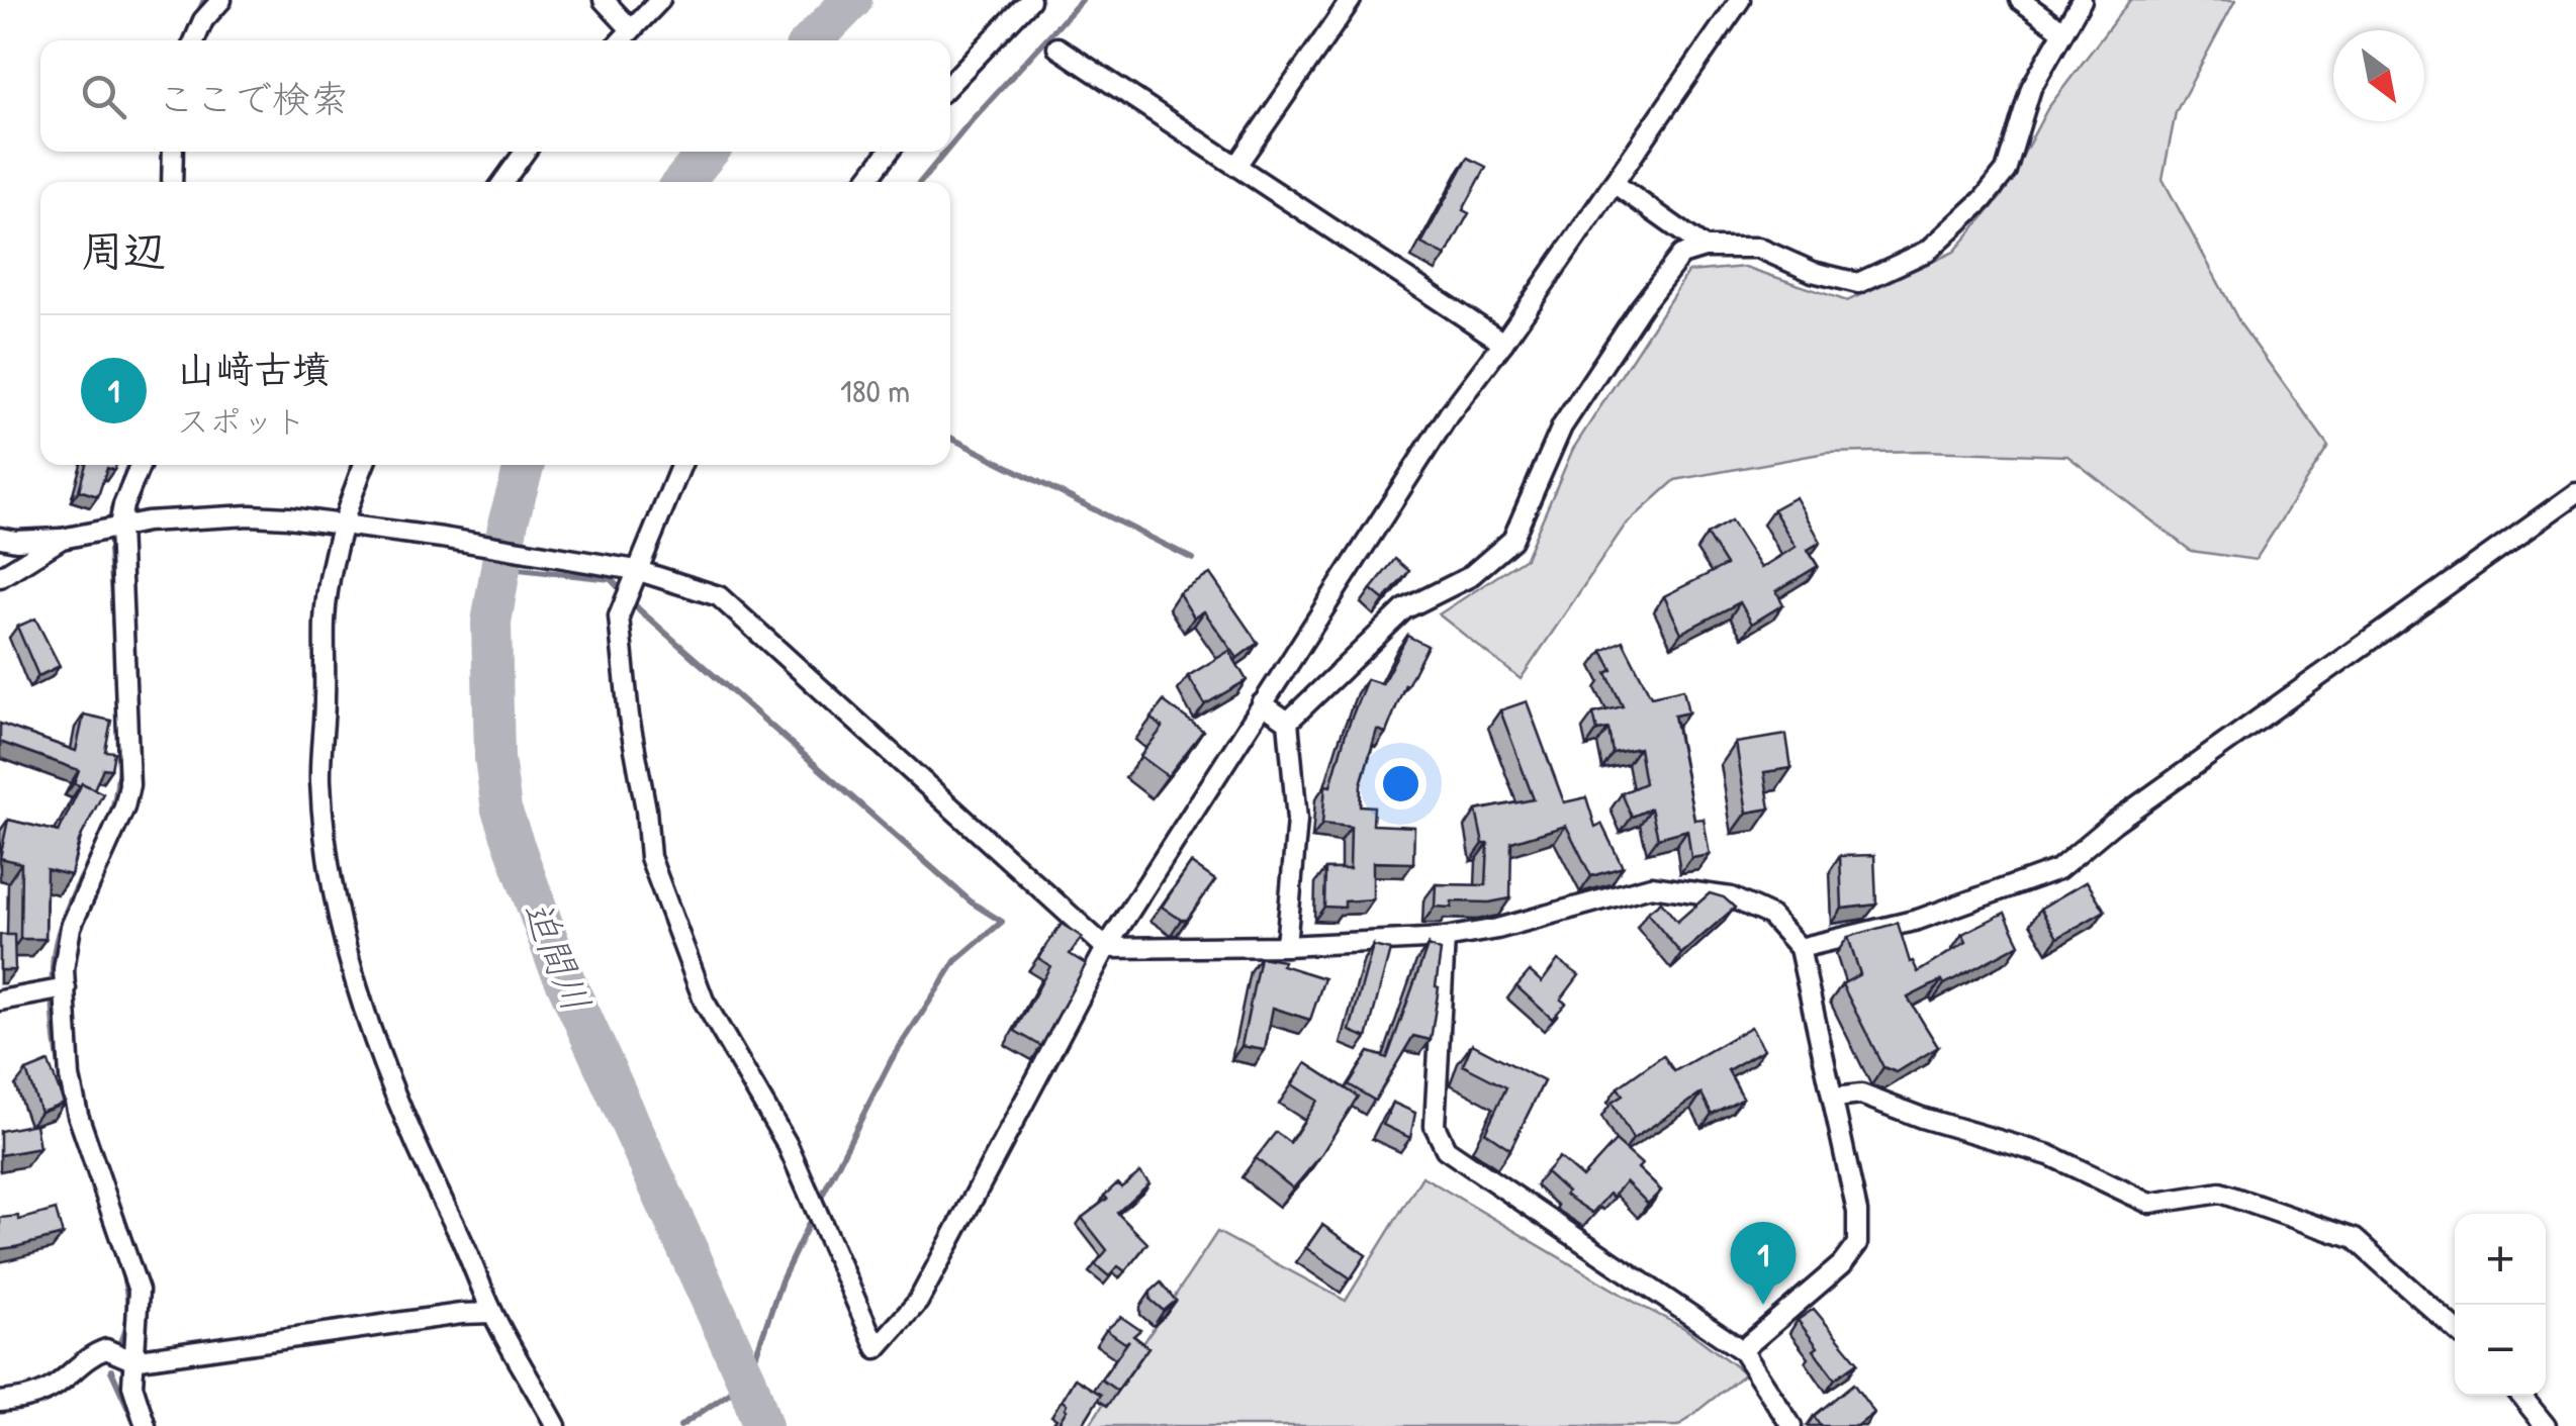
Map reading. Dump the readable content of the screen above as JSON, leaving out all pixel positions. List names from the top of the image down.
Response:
{
  "water": ["迫間川"],
  "north": "bottom right",
  "page": {
    "search": "ここで検索",
    "heading": "周辺",
    "list": [
      {
        "mark": "1",
        "name": "山﨑古墳",
        "note": "スポット",
        "value": "180 m"
      }
    ],
    "map_buttons": ["+", "−"],
    "pins": "1"
  }
}
